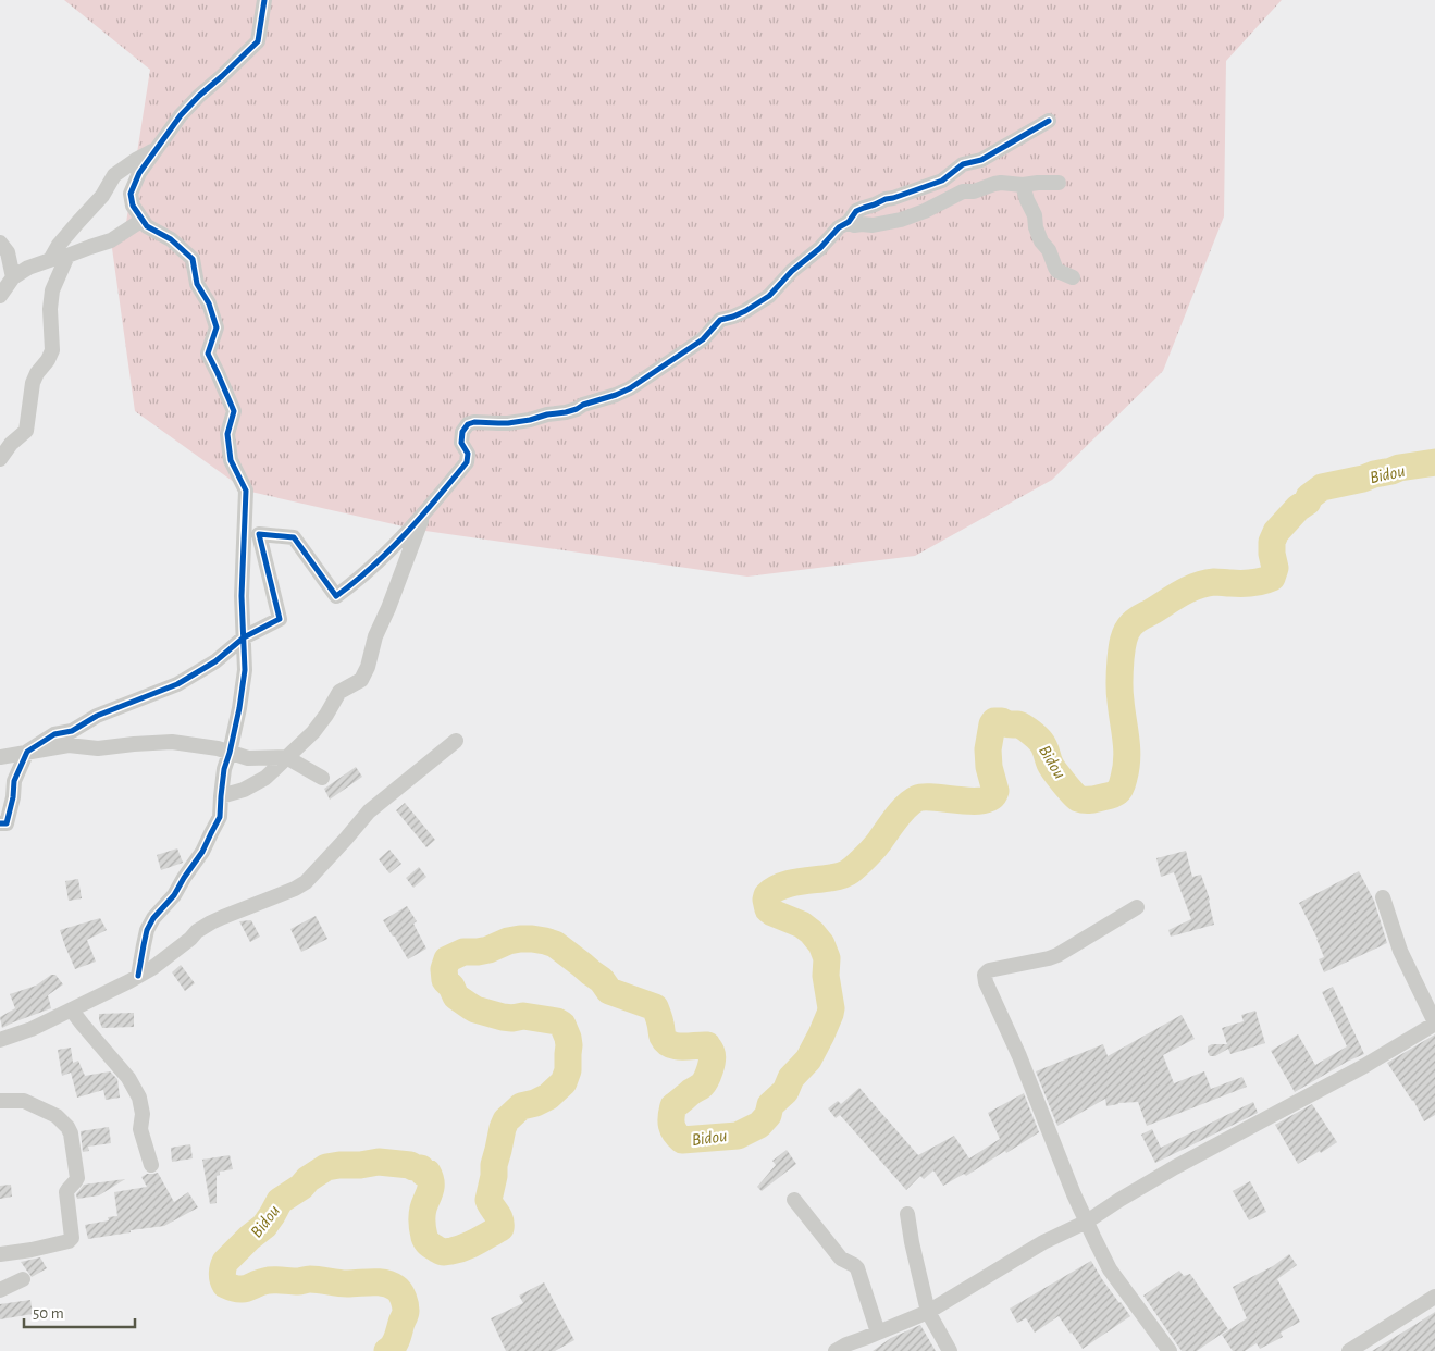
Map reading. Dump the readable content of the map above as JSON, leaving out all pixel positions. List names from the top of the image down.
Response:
{
  "water": ["Bidou"],
  "scale_bar": "50 m"
}
